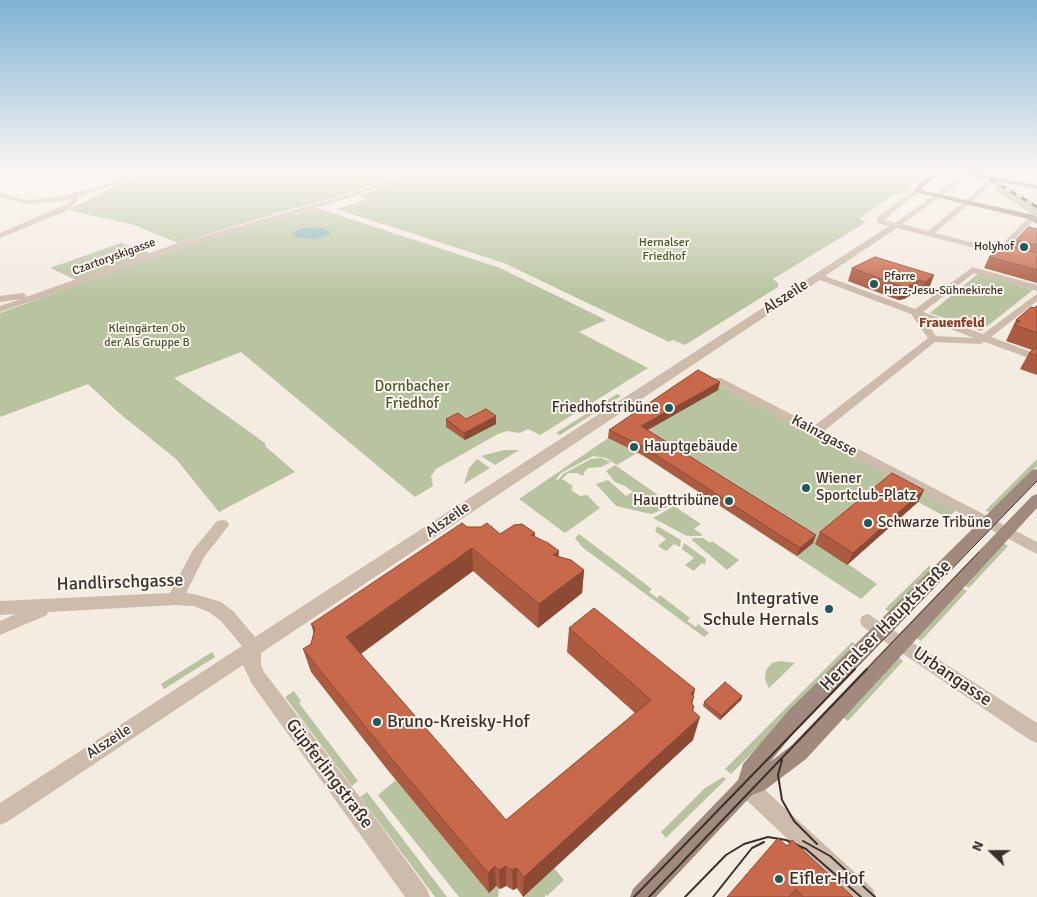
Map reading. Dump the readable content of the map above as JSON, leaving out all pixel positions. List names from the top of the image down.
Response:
{
  "streets": {
    "main road": ["Hernalser Hauptstraße"],
    "street": [
      "Czartoryskigasse",
      "Alszeile",
      "Kainzgasse",
      "Handlirschgasse",
      "Urbangasse",
      "Güpferlingstraße"
    ]
  },
  "crossings": [
    ["Alszeile", "Handlirschgasse"],
    ["Alszeile", "Güpferlingstraße"],
    ["Kainzgasse", "Hernalser Hauptstraße"],
    ["Handlirschgasse", "Güpferlingstraße"],
    ["Hernalser Hauptstraße", "Urbangasse"]
  ],
  "districts": ["Frauenfeld"],
  "parks": ["Hernalser Friedhof", "Kleingärten Ob der Als Gruppe B", "Dornbacher Friedhof"],
  "places": [
    "Holyhof",
    "Pfarre Herz-Jesu-Sühnekirche",
    "Friedhofstribüne",
    "Hauptgebäude",
    "Wiener Sportclub-Platz",
    "Haupttribüne",
    "Schwarze Tribüne",
    "Integrative Schule Hernals",
    "Bruno-Kreisky-Hof",
    "Eifler-Hof"
  ],
  "north": "left"
}
